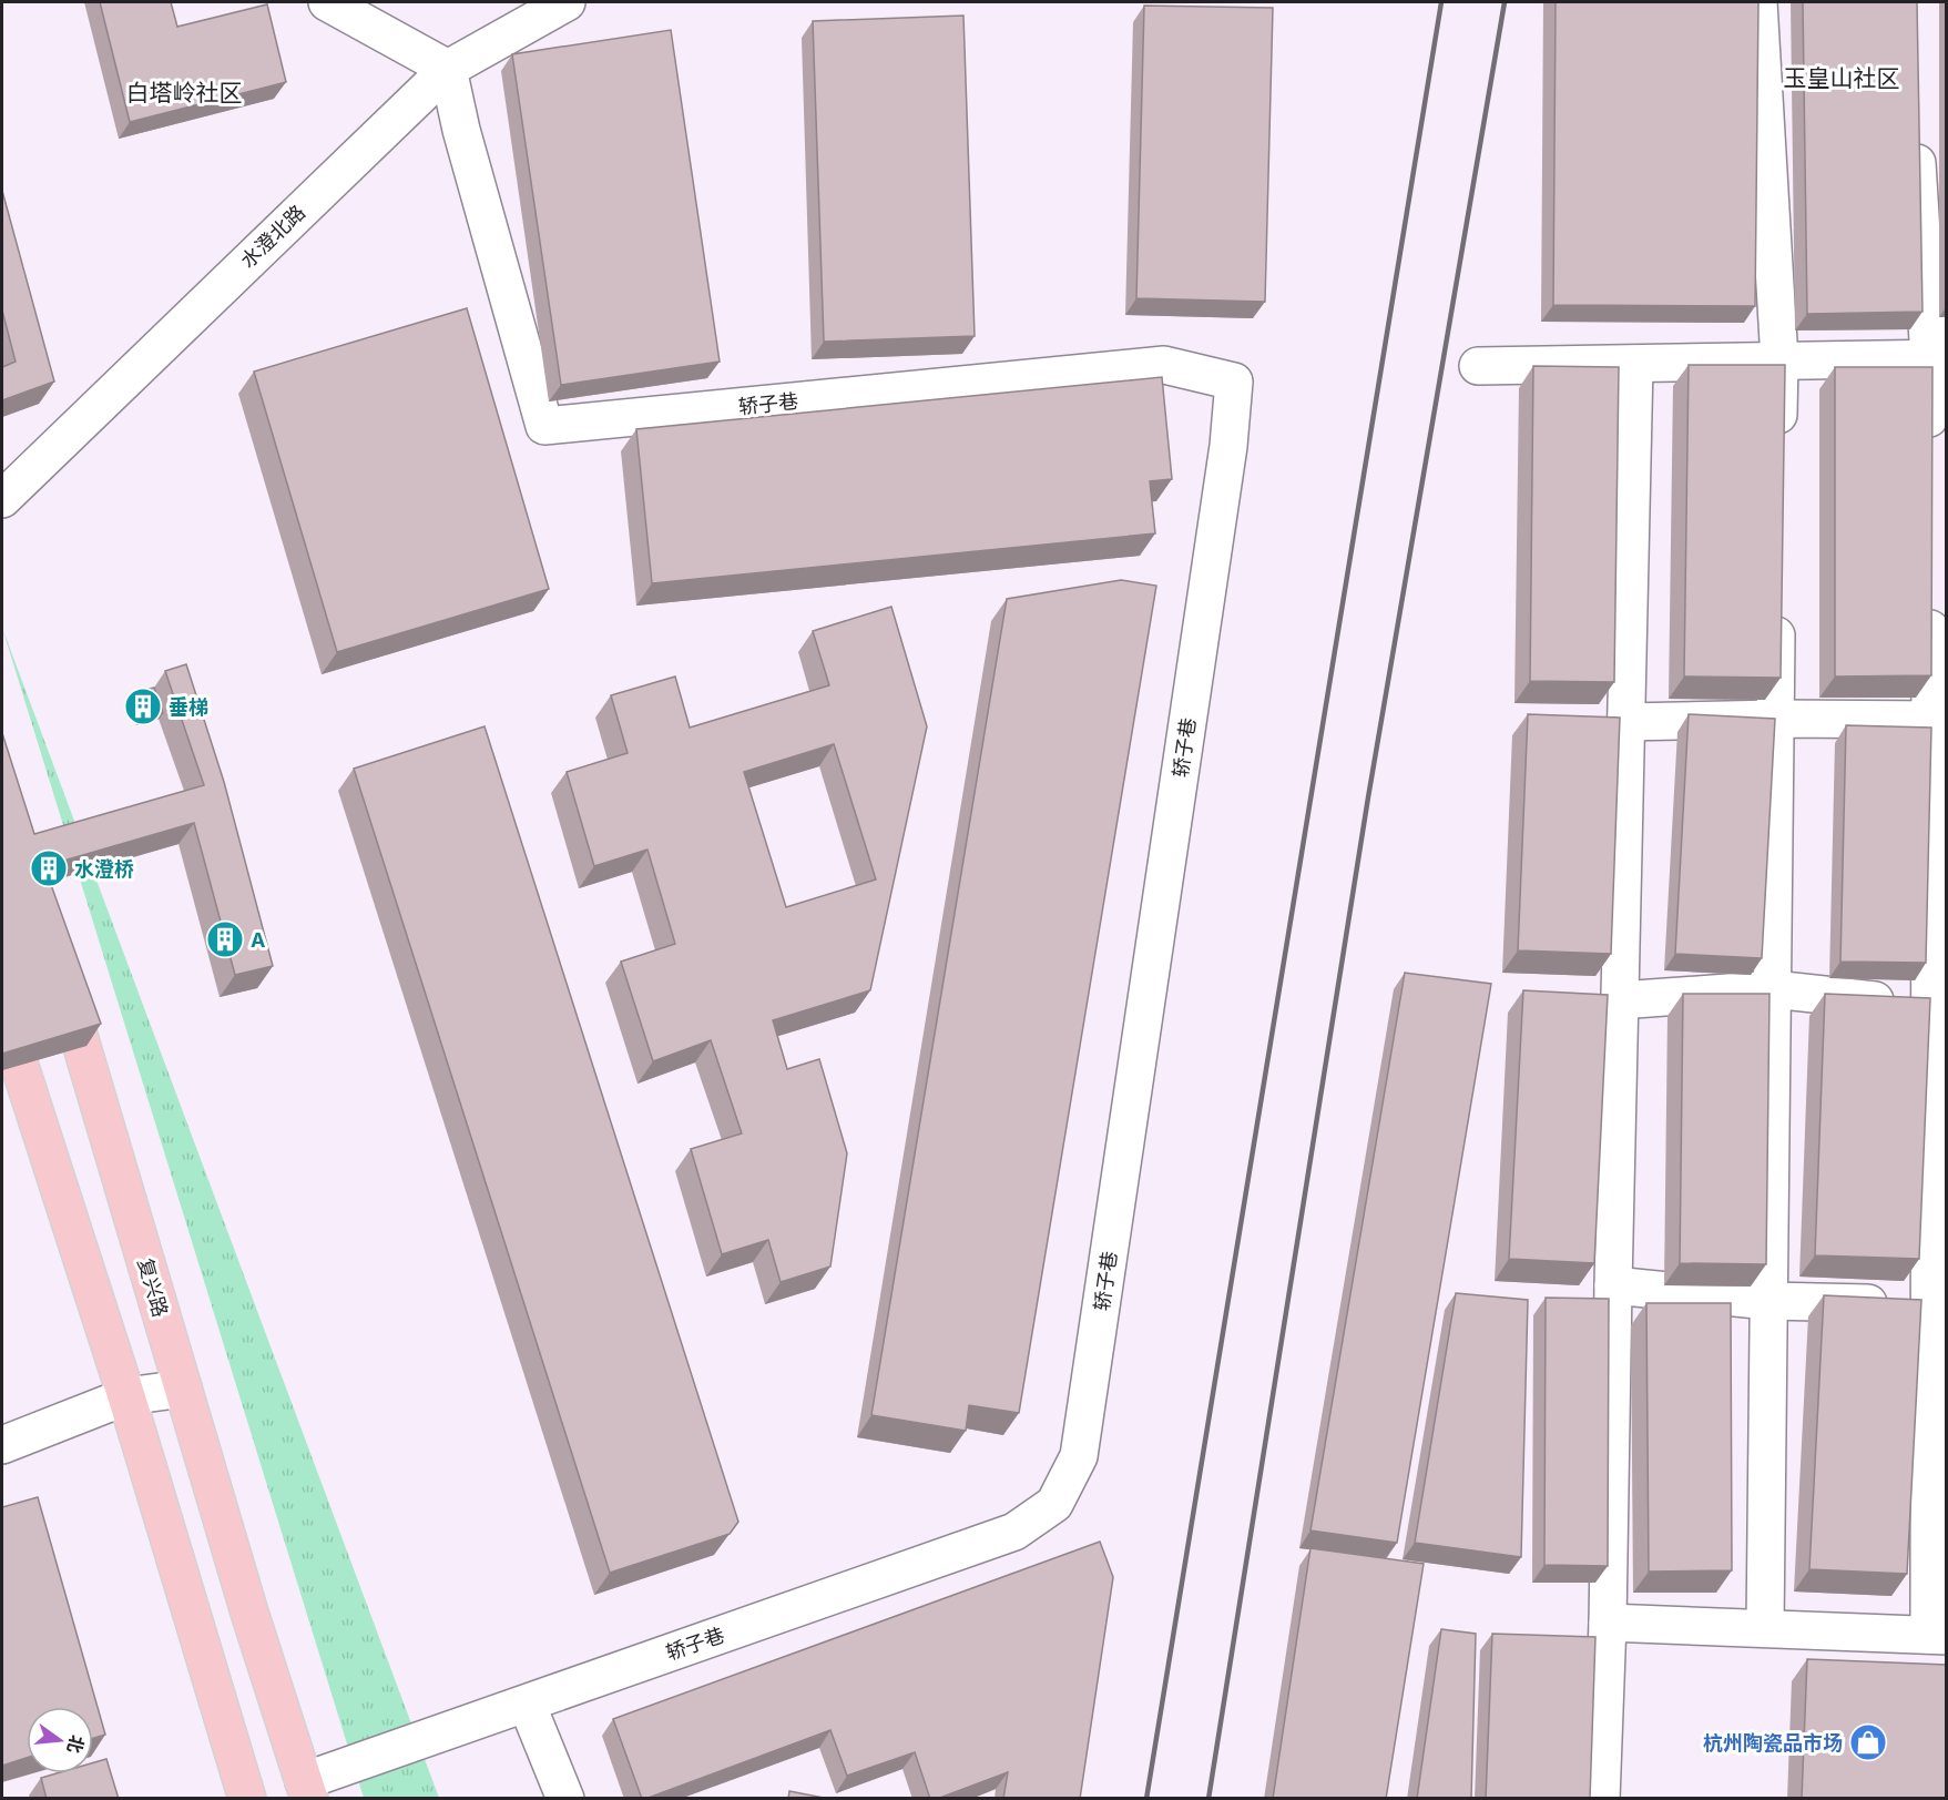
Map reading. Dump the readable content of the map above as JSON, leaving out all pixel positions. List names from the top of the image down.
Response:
{
  "streets": {
    "main road": ["复兴路"],
    "street": ["水澄北路", "轿子巷"]
  },
  "crossings": [
    ["水澄北路", "轿子巷"],
    ["轿子巷", "复兴路"]
  ],
  "districts": ["玉皇山社区", "白塔岭社区"],
  "places": {
    "building": ["垂梯", "水澄桥", "A"],
    "shop": ["杭州陶瓷品市场"]
  },
  "north": "right"
}
